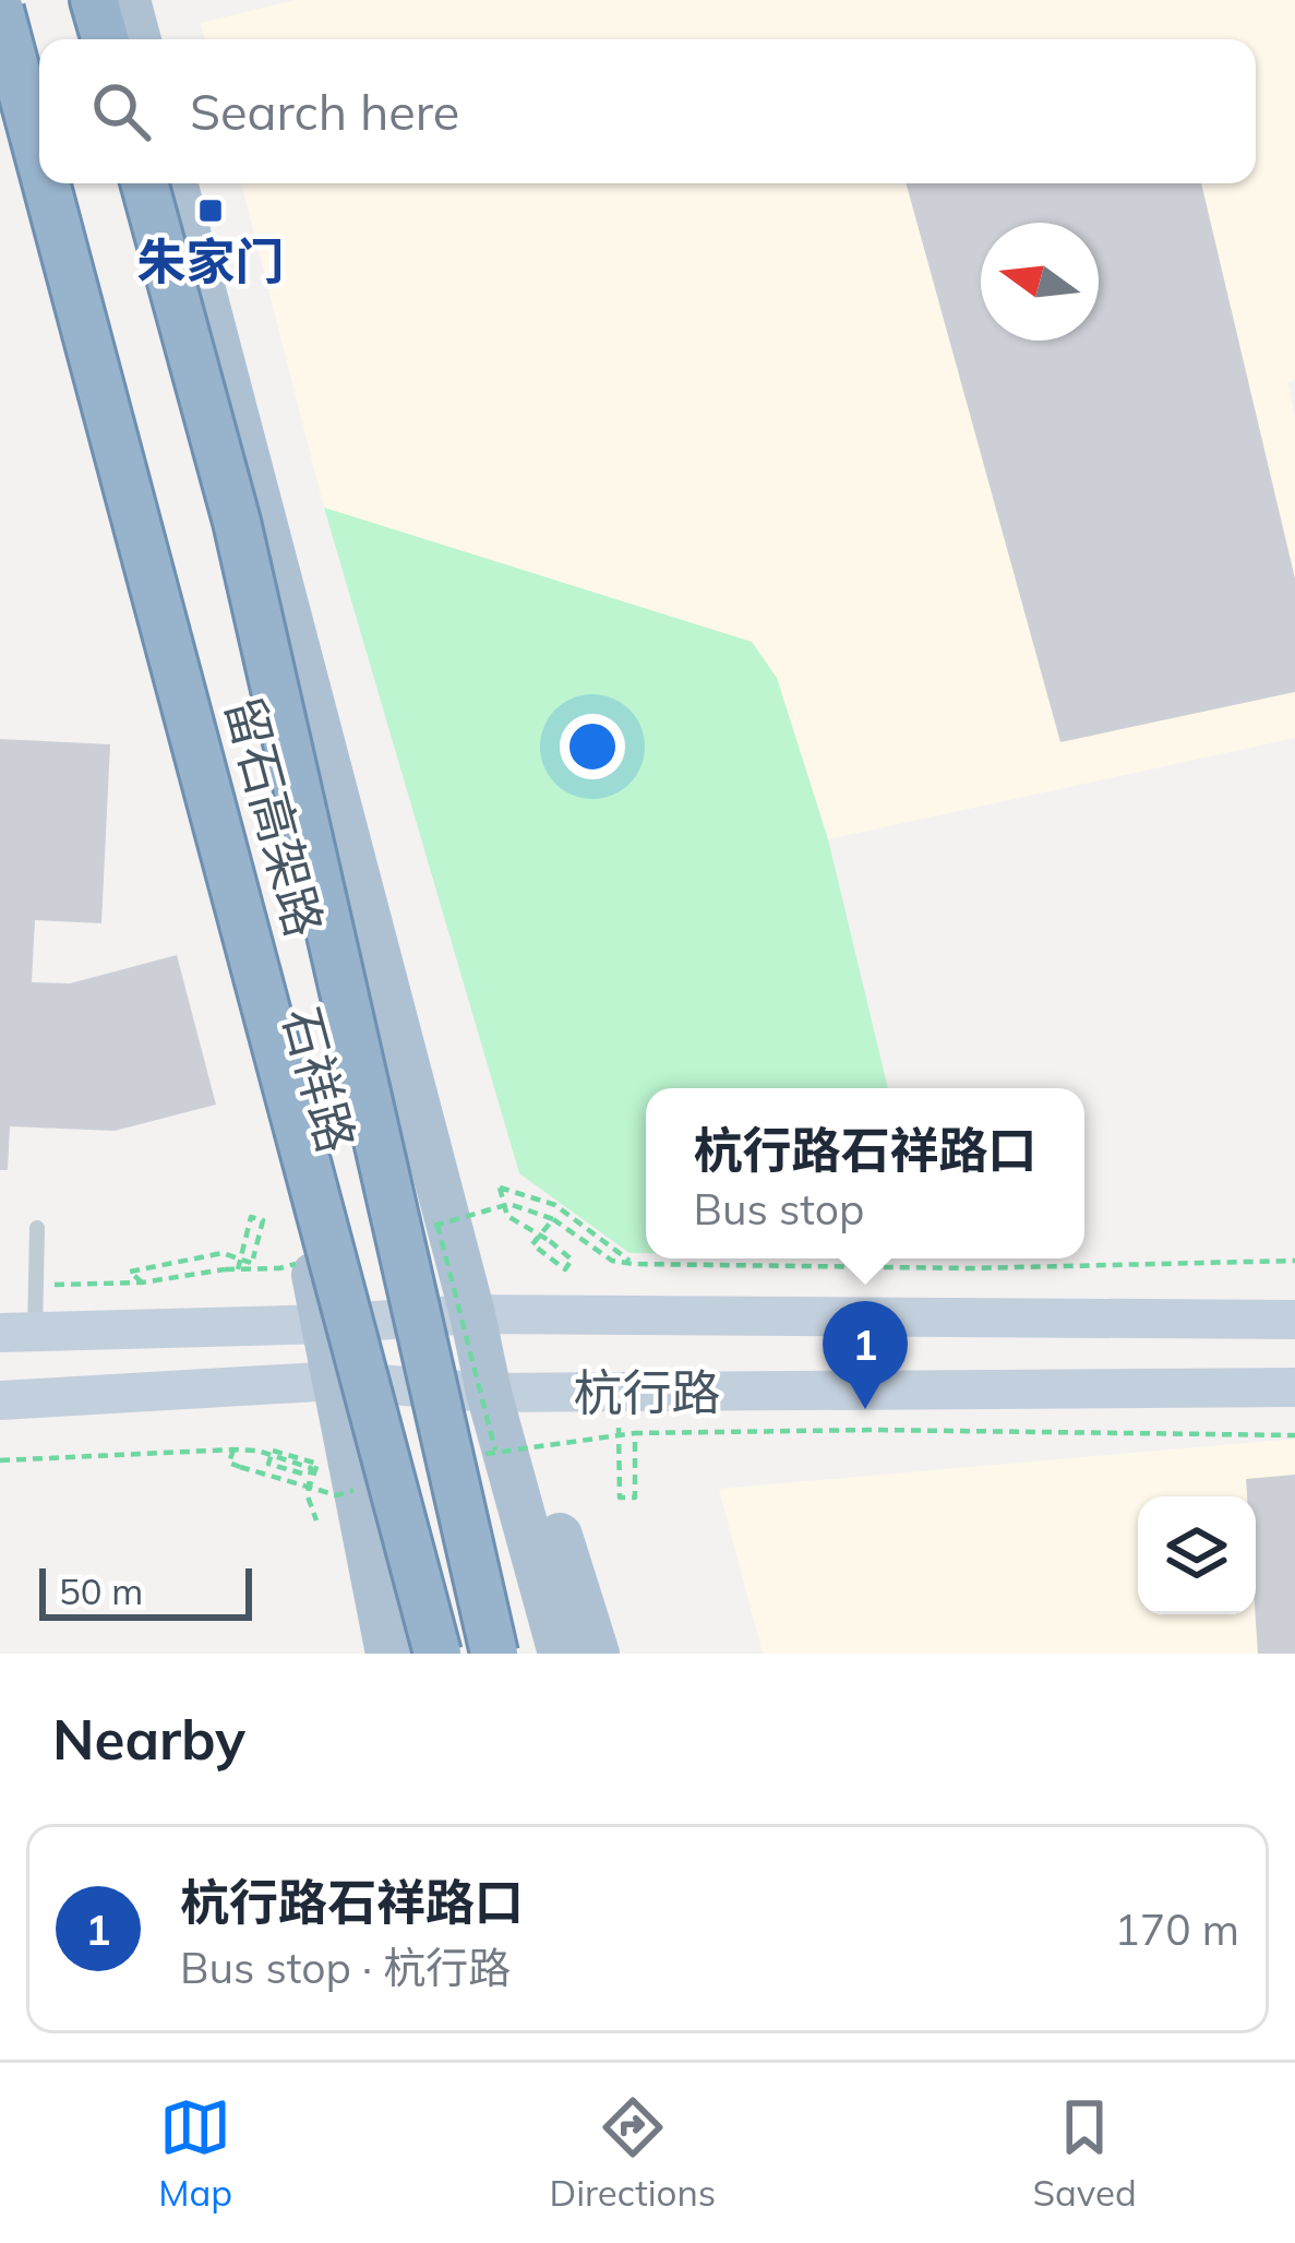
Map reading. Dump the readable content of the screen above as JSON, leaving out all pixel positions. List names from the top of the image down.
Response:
{
  "streets": {
    "highway": ["留石高架路"],
    "main road": ["石祥路", "杭行路"]
  },
  "crossings": [
    ["石祥路", "杭行路"]
  ],
  "places": {
    "transit": ["朱家门"]
  },
  "scale_bar": "50 m",
  "north": "left",
  "page": {
    "search": "Search here",
    "popup": ["杭行路石祥路口", "Bus stop"],
    "pins": "1",
    "scale": "50 m",
    "heading": "Nearby",
    "list": [
      {
        "mark": "1",
        "name": "杭行路石祥路口",
        "note": "Bus stop · 杭行路",
        "value": "170 m"
      }
    ],
    "nav": ["Map", "Directions", "Saved"]
  }
}
